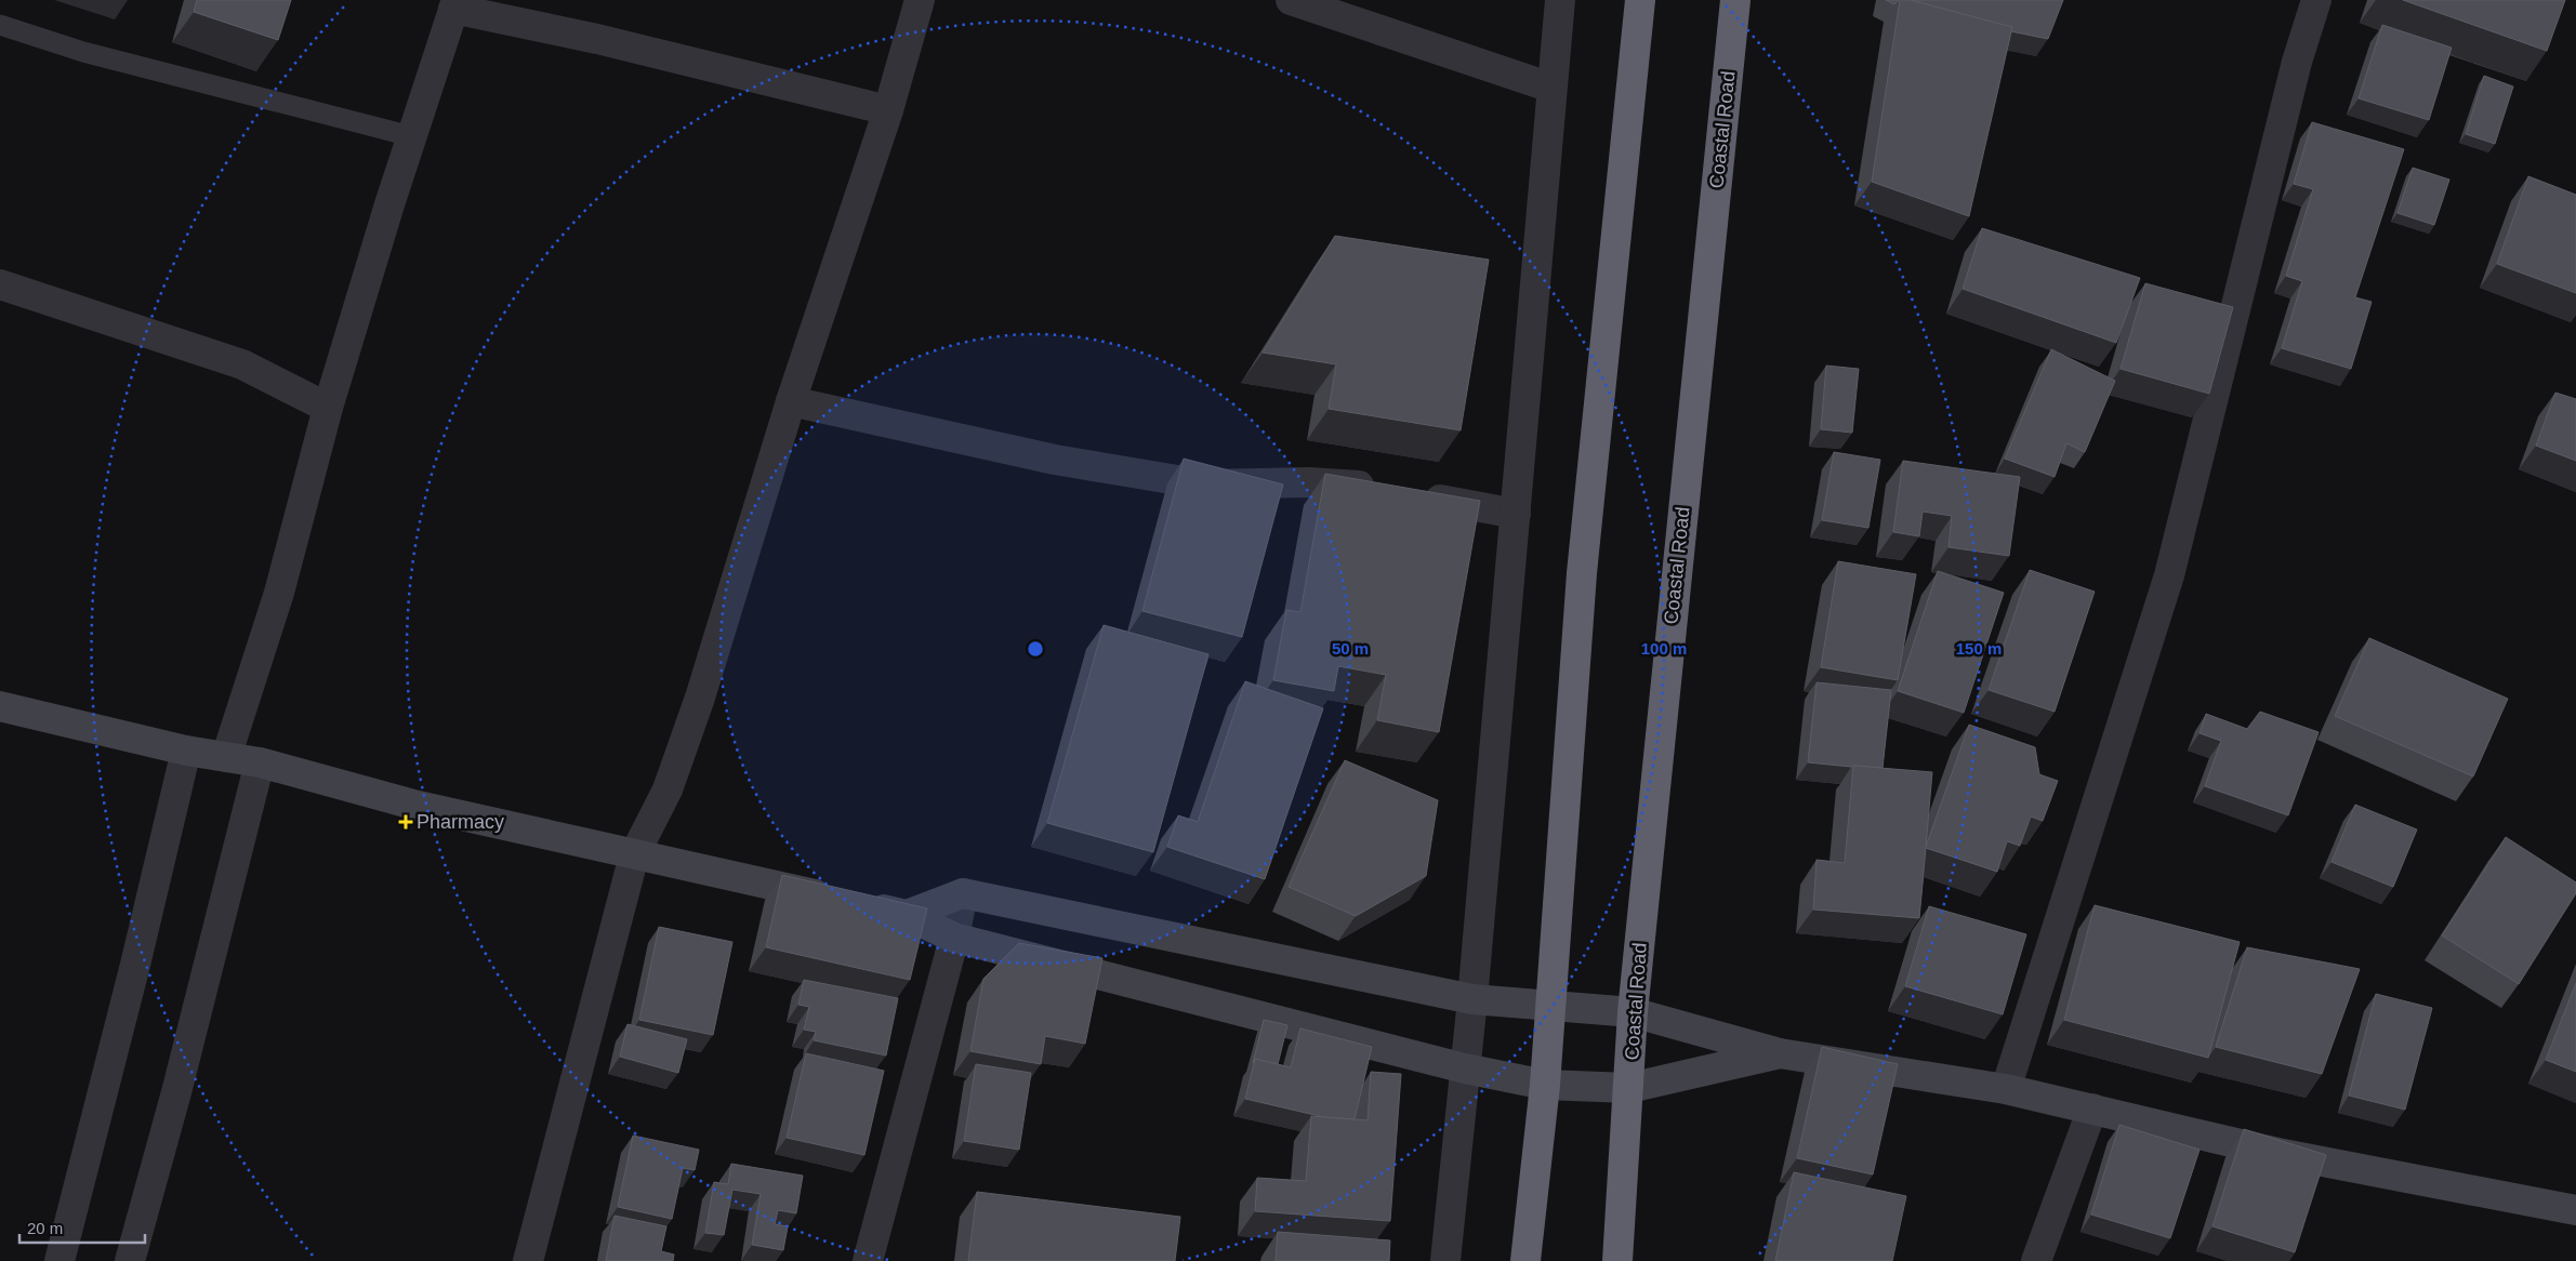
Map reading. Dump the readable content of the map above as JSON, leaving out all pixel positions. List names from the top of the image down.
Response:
{
  "streets": {
    "highway": ["Coastal Road"]
  },
  "places": {
    "health": ["Pharmacy"]
  },
  "scale_bar": "20 m",
  "rings": ["50 m", "100 m", "150 m"]
}
